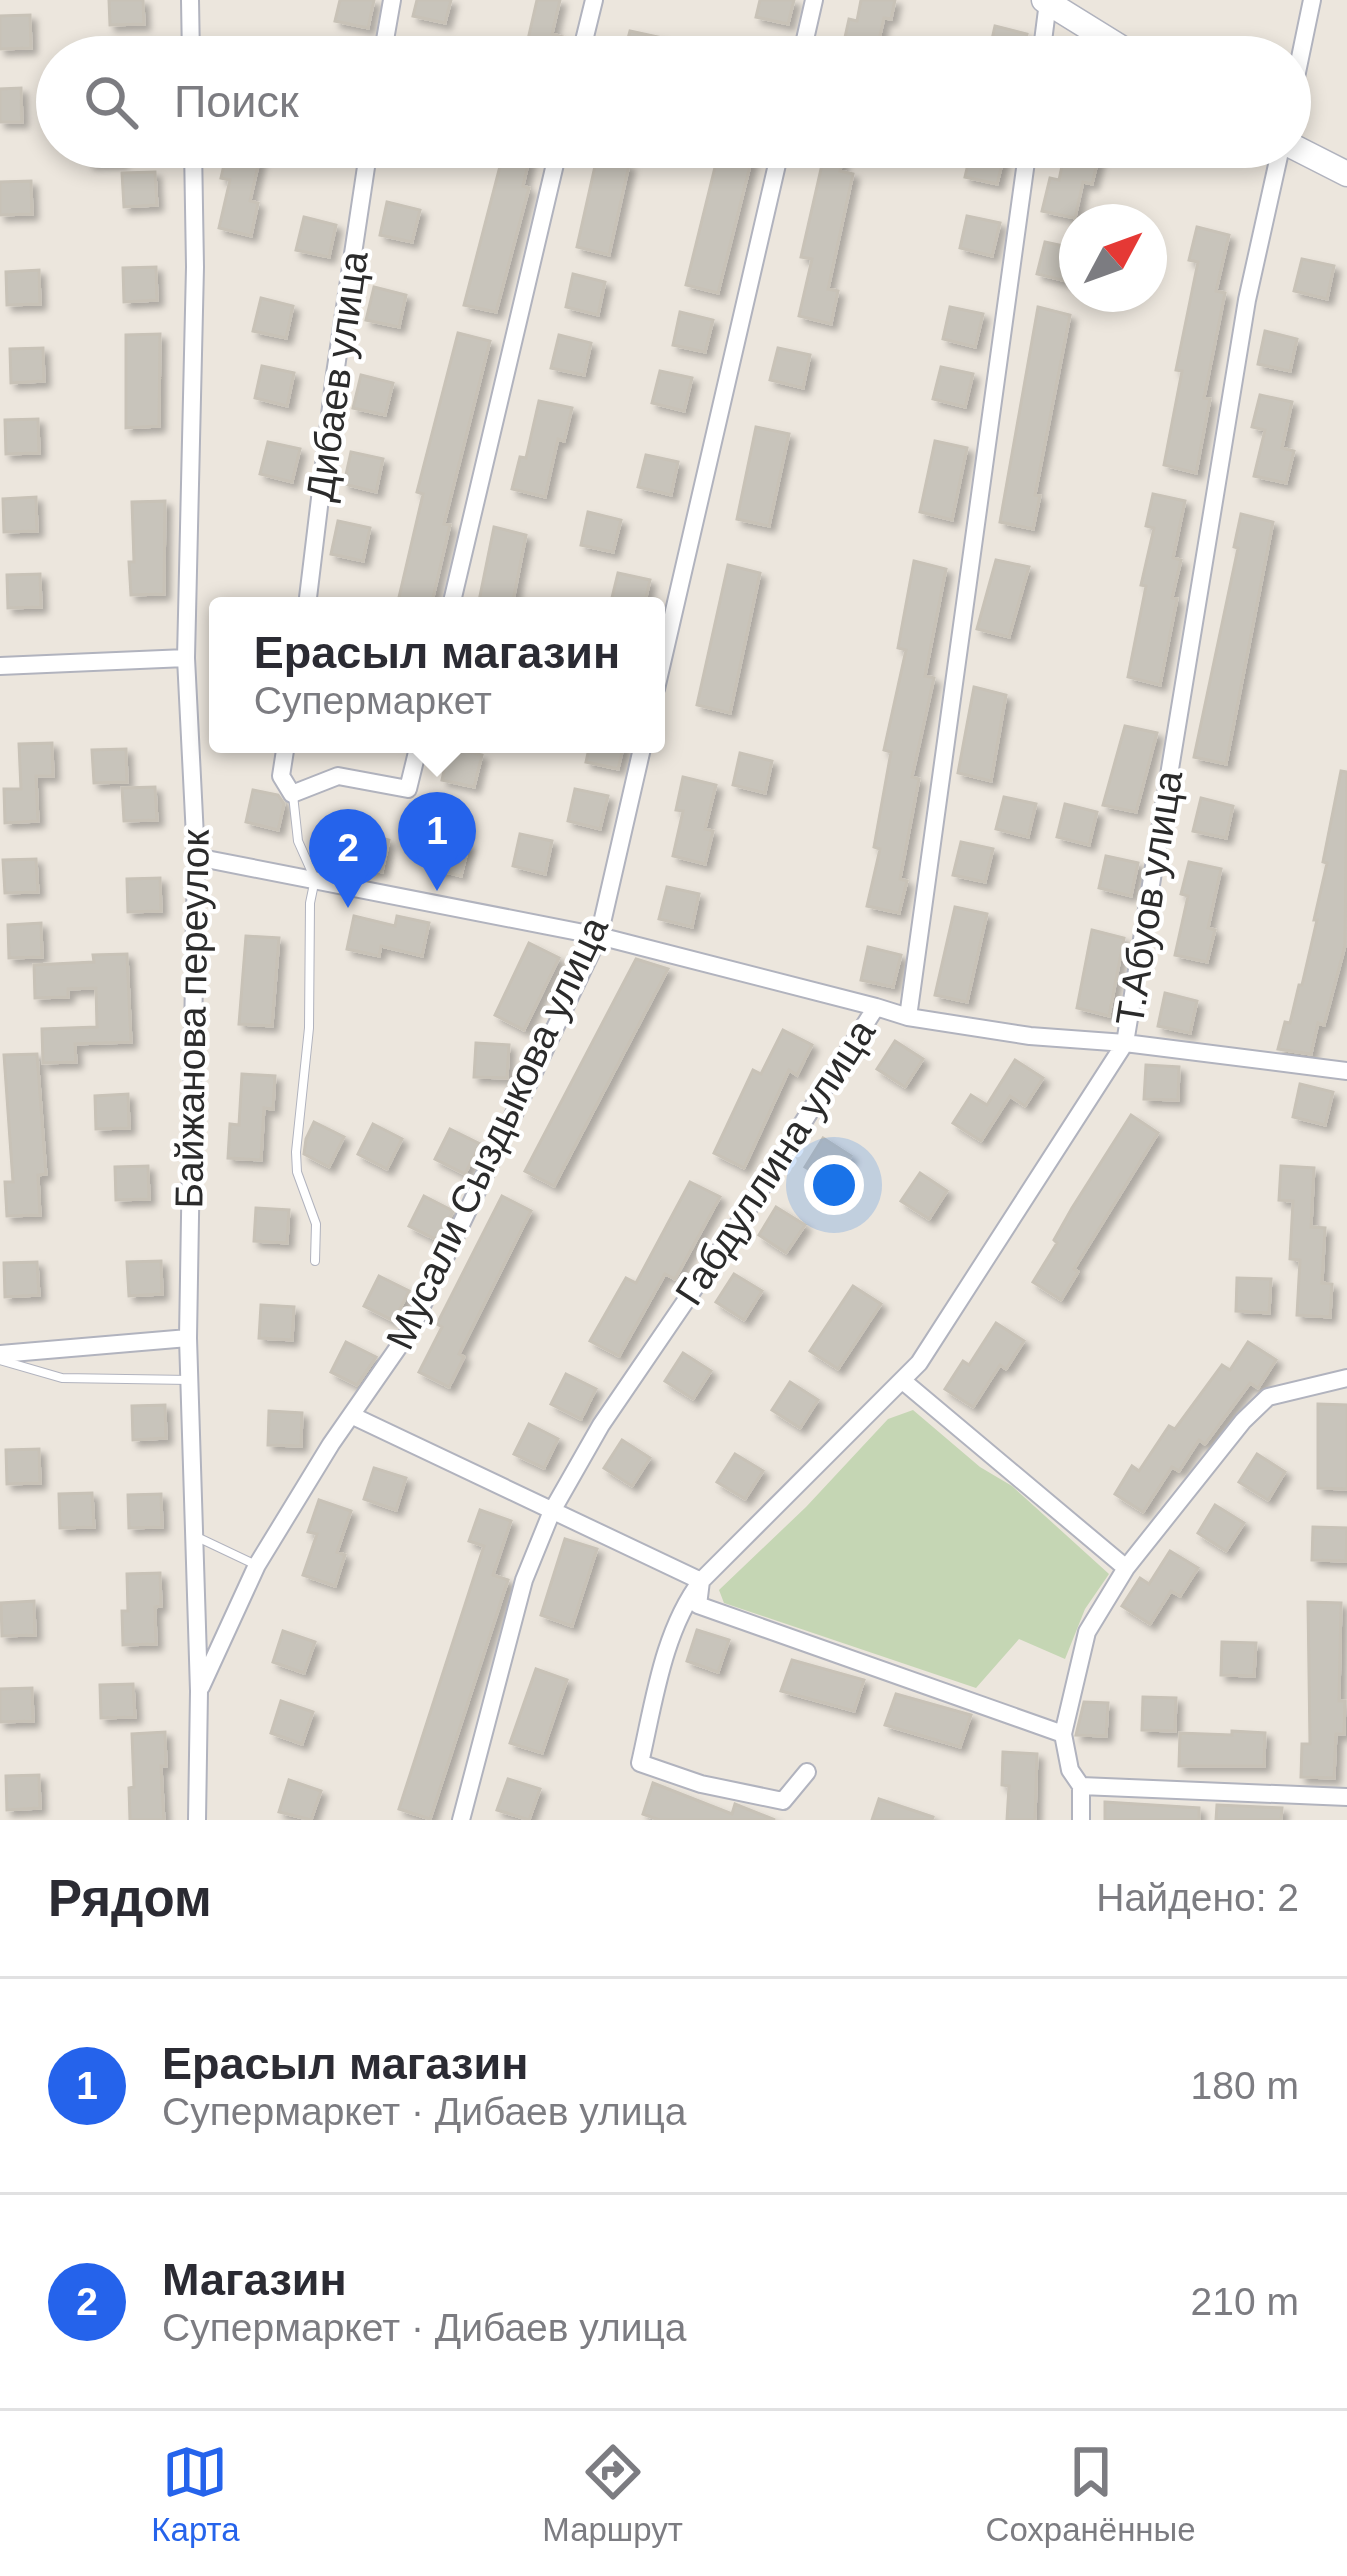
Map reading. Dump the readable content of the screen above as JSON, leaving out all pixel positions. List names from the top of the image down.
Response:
{
  "streets": {
    "street": [
      "Дибаев улица",
      "Т.Абуов улица",
      "Байжанова переулок",
      "Мусали Сыздыкова улица",
      "Габдуллина улица"
    ]
  },
  "crossings": [
    ["Байжанова переулок", "Мусали Сыздыкова улица"]
  ],
  "north": "top right",
  "page": {
    "search": "Поиск",
    "popup": ["Ерасыл магазин", "Супермаркет"],
    "pins": ["1", "2"],
    "heading": ["Рядом", "Найдено: 2"],
    "list": [
      {
        "mark": "1",
        "name": "Ерасыл магазин",
        "note": "Супермаркет · Дибаев улица",
        "value": "180 m"
      },
      {
        "mark": "2",
        "name": "Магазин",
        "note": "Супермаркет · Дибаев улица",
        "value": "210 m"
      }
    ],
    "nav": ["Карта", "Маршрут", "Сохранённые"]
  }
}
